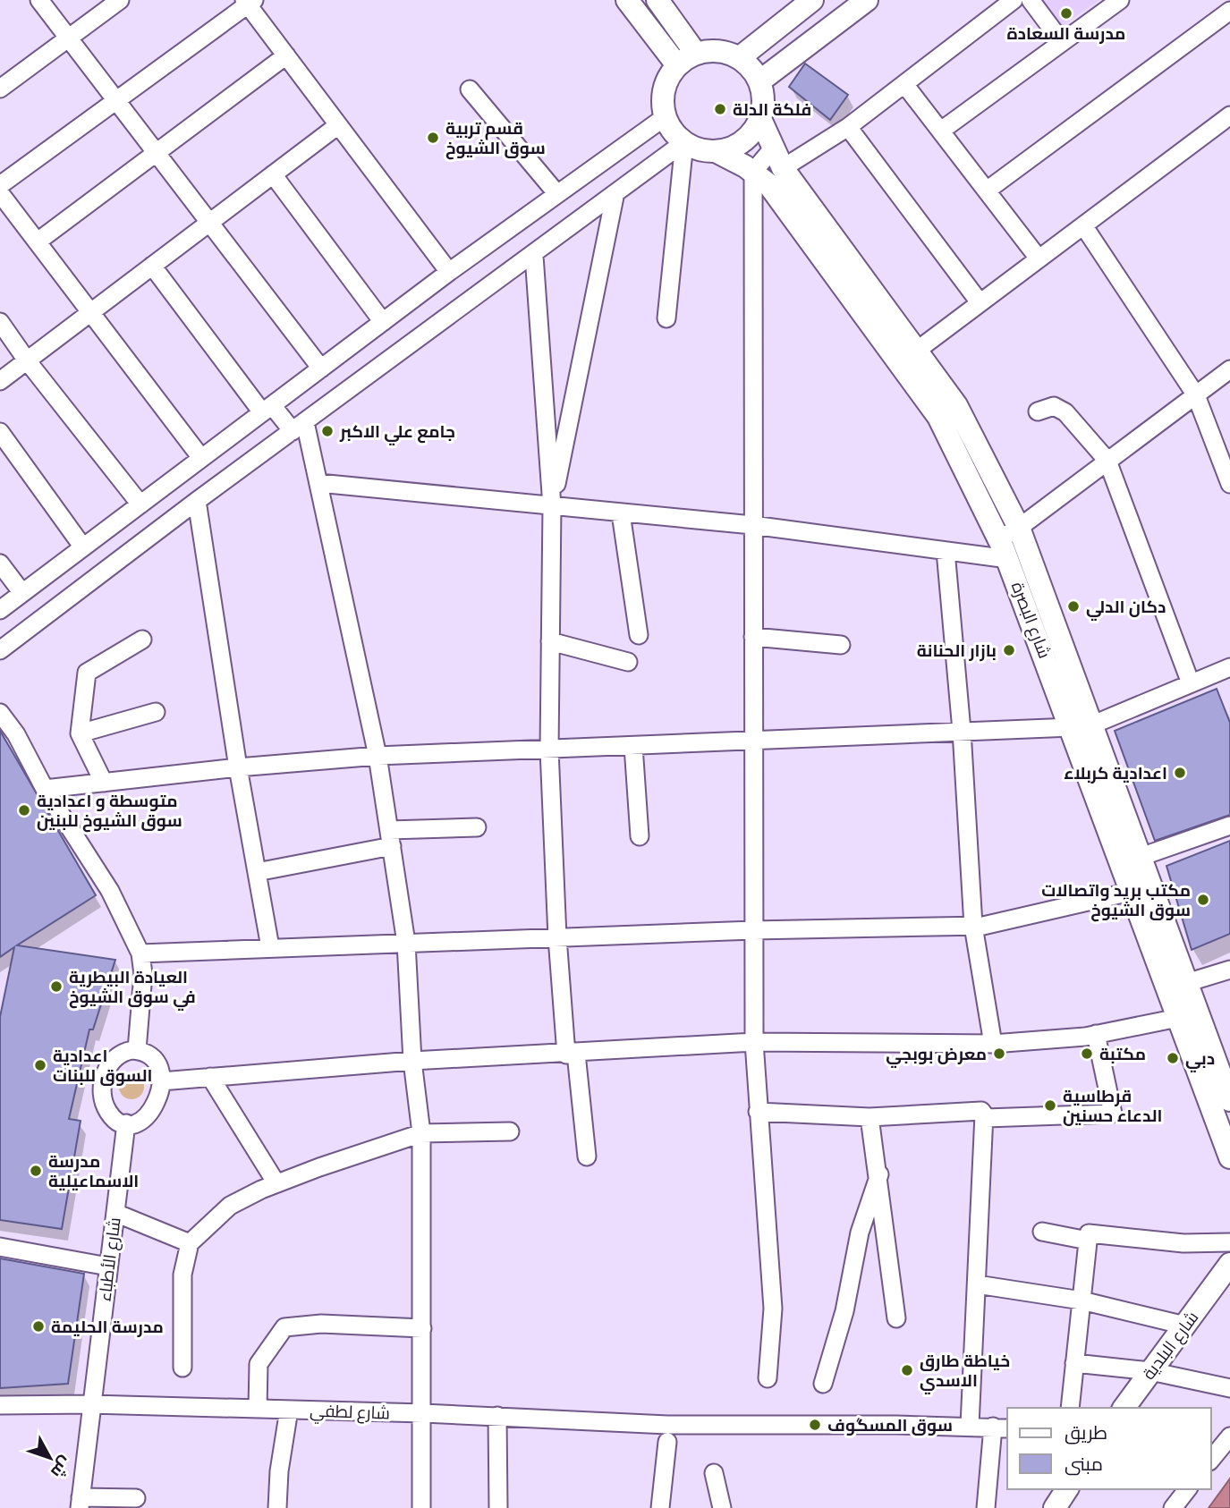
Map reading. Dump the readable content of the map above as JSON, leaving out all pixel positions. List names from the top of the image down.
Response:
{
  "streets": {
    "main road": ["شارع البصرة", "شارع البلدية"],
    "street": ["شارع الأطباء", "شارع لطفي"]
  },
  "crossings": [
    ["شارع الأطباء", "شارع لطفي"]
  ],
  "places": [
    "مدرسة السعادة",
    "فلكة الدلة",
    "قسم تربية سوق الشيوخ",
    "جامع علي الاكبر",
    "دكان الدلي",
    "بازار الحنانة",
    "اعدادية كربلاء",
    "متوسطة و اعدادية سوق الشيوخ للبنين",
    "مكتب بريد واتصالات سوق الشيوخ",
    "العيادة البيطرية في سوق الشيوخ",
    "معرض بوبجي",
    "مكتبة",
    "دبي",
    "اعدادية السوق للبنات",
    "قرطاسية الدعاء حسنين",
    "مدرسة الاسماعيلية",
    "مدرسة الحليمة",
    "خياطة طارق الاسدي",
    "سوق المسگوف"
  ],
  "legend": ["طريق", "مبنى"],
  "north": "bottom right"
}
